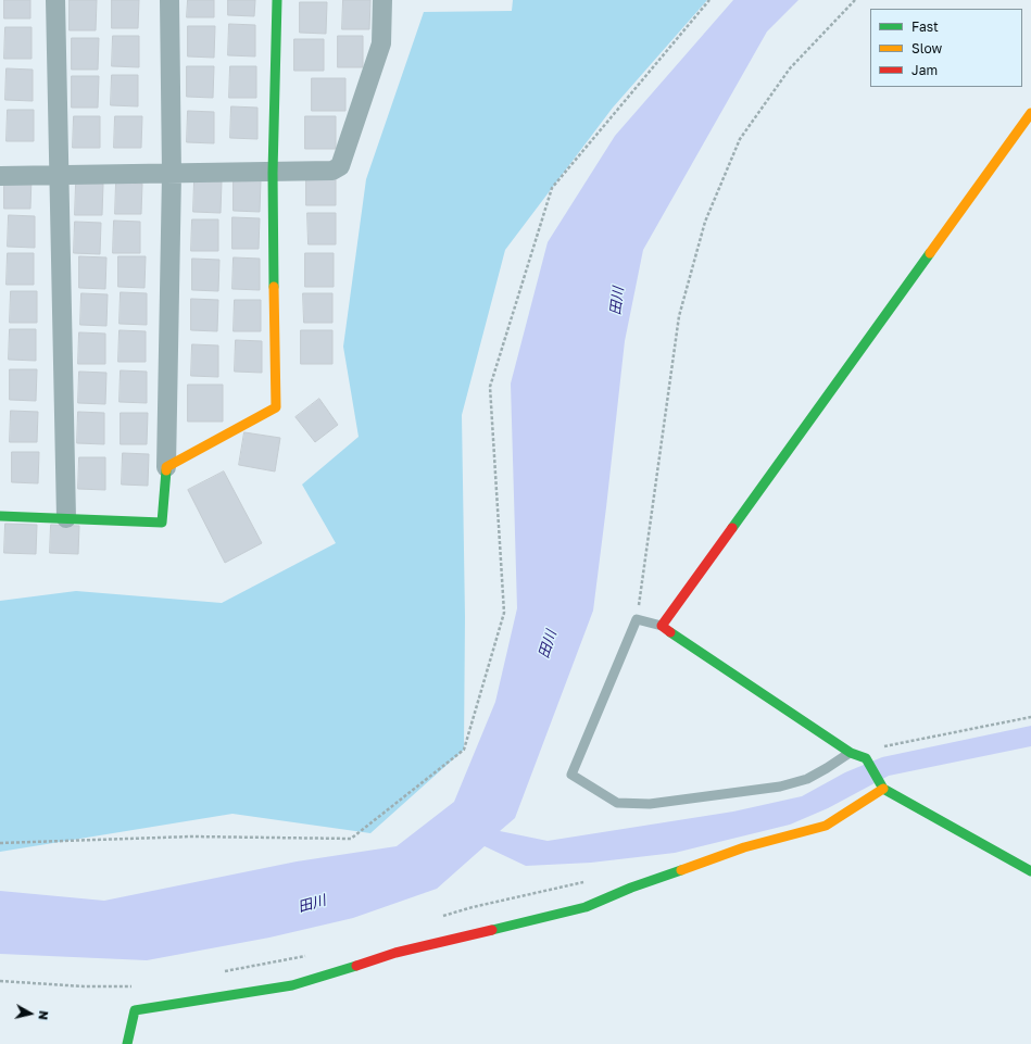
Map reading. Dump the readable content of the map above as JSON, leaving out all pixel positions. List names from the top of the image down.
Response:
{
  "water": ["田川"],
  "legend": ["Fast", "Slow", "Jam"],
  "north": "right"
}
